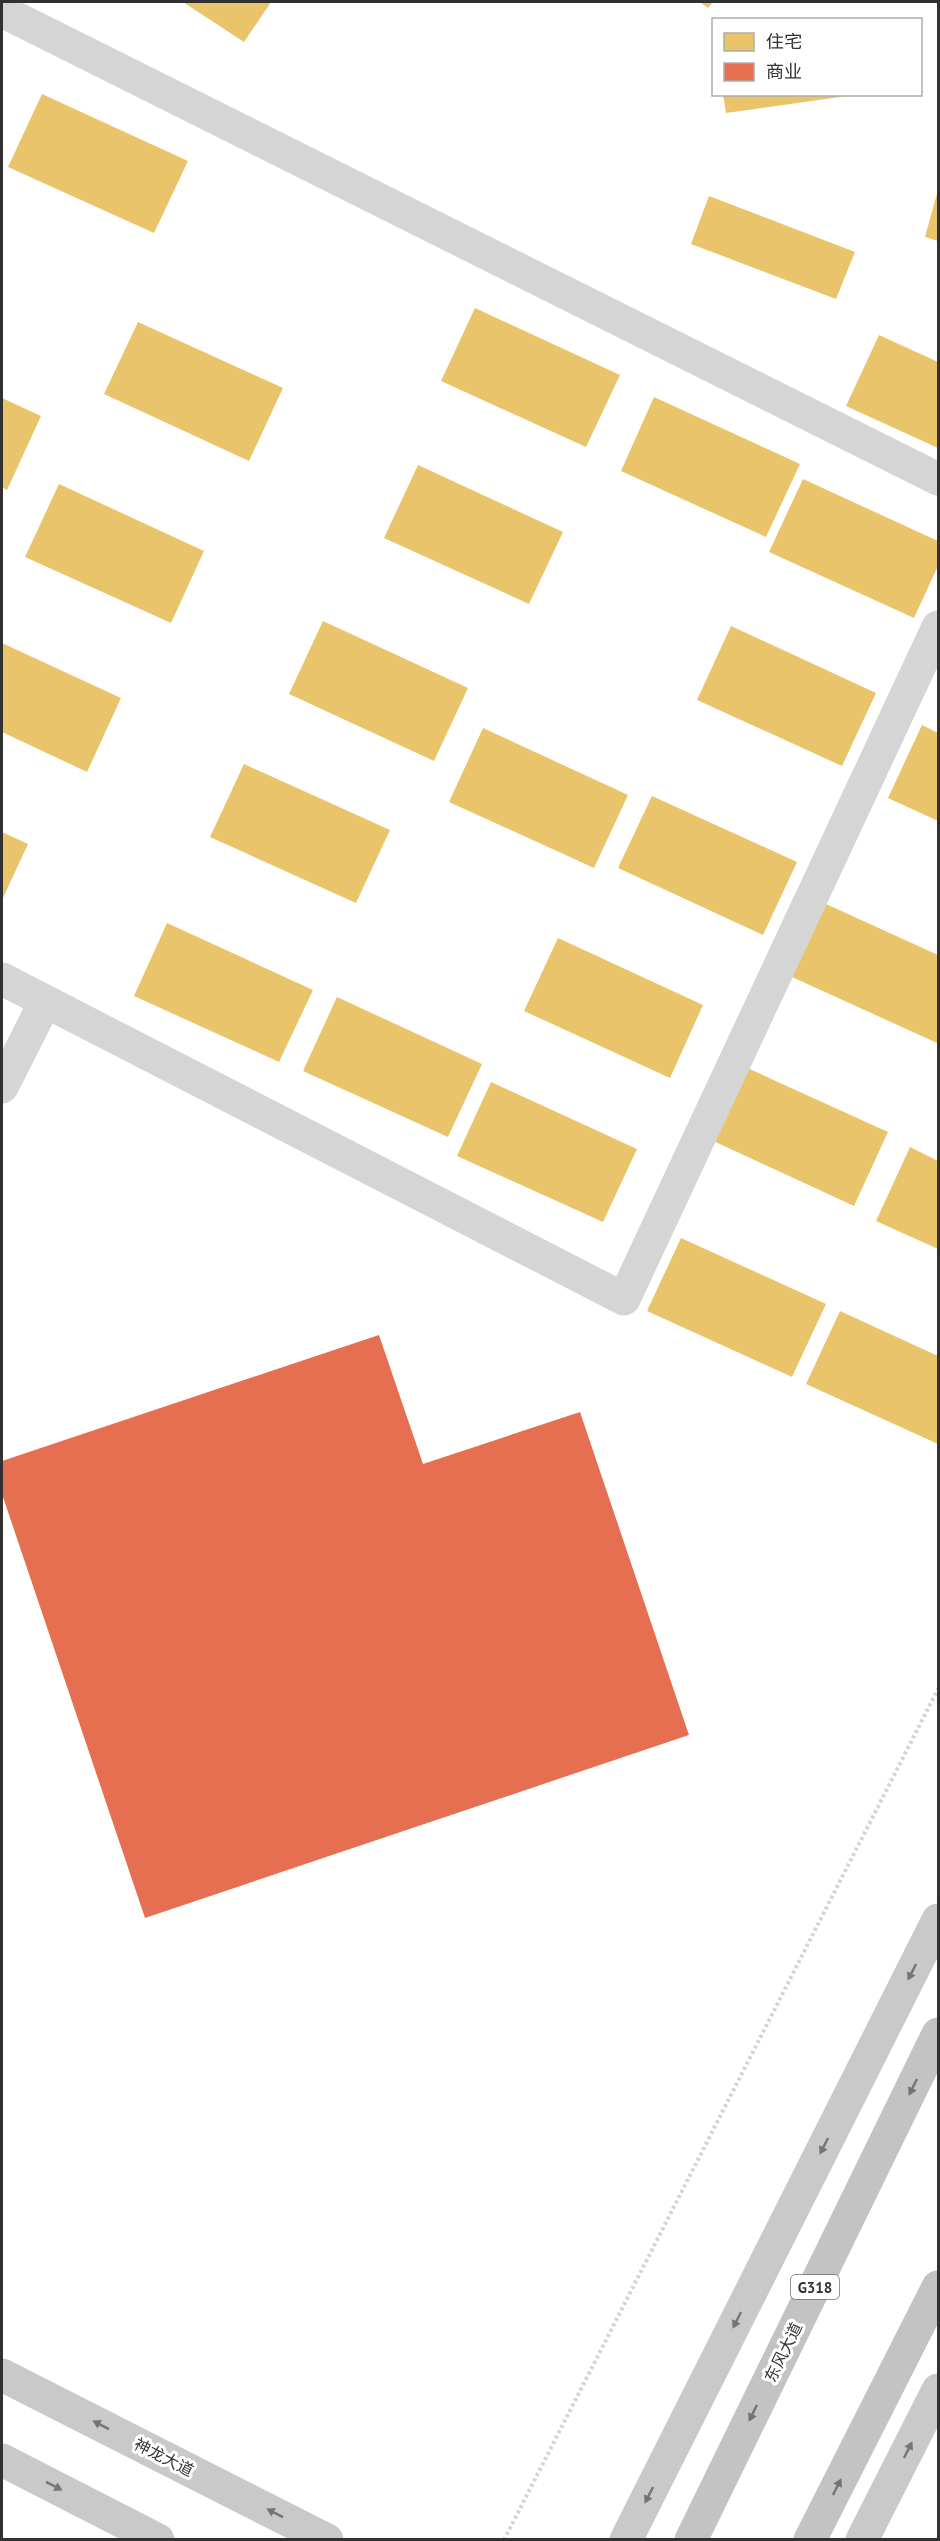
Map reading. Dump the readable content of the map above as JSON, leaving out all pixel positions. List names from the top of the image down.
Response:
{
  "streets": {
    "highway": ["G318", "东风大道"],
    "main road": ["神龙大道"]
  },
  "legend": ["住宅", "商业"]
}
